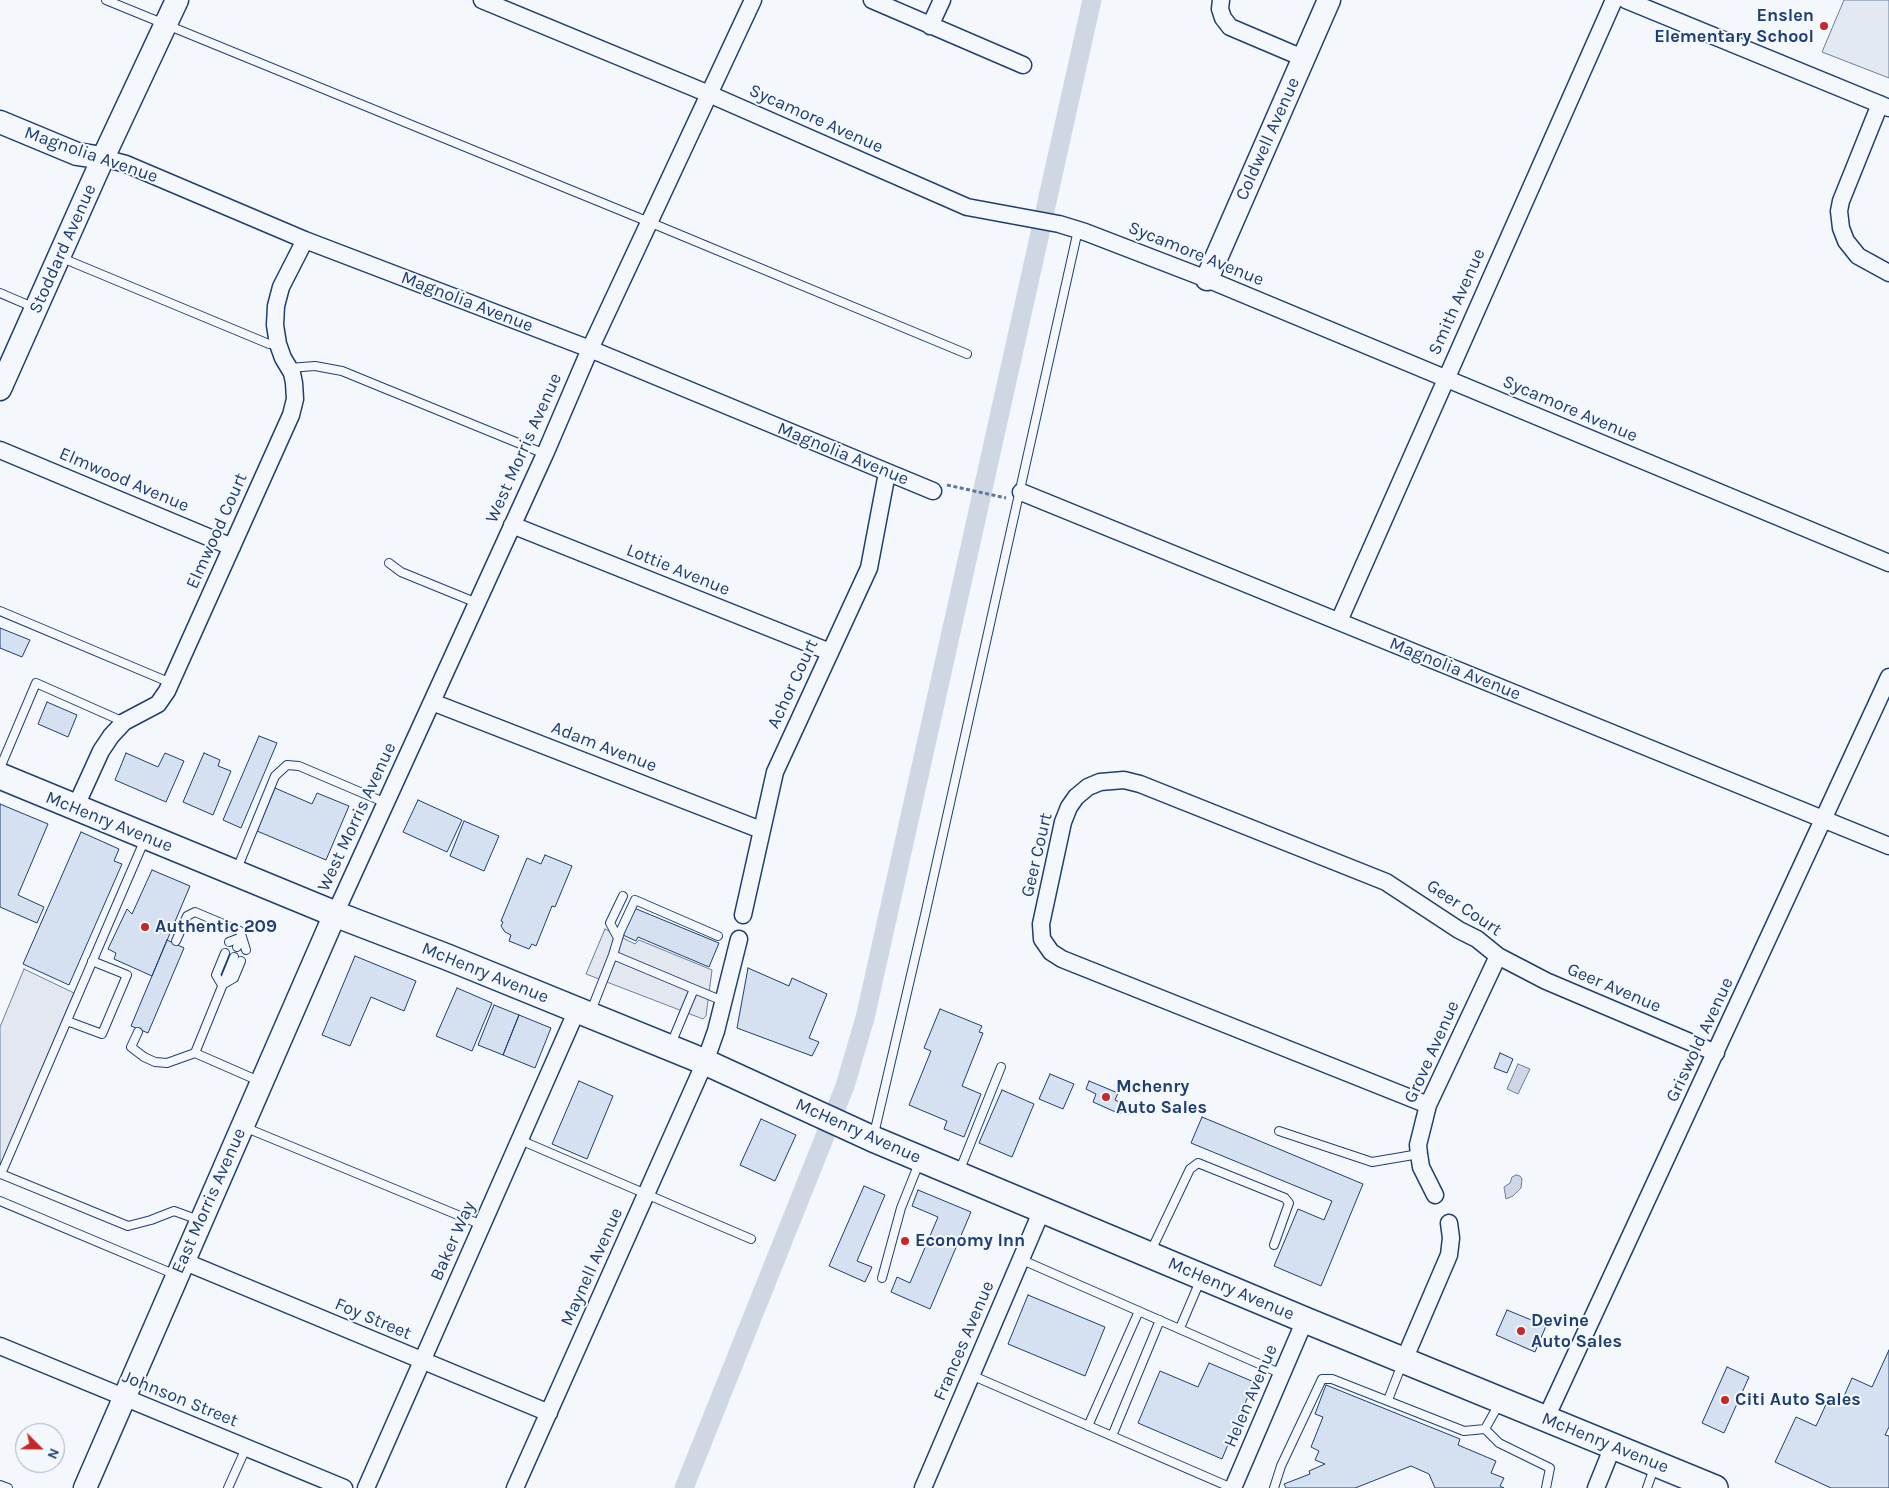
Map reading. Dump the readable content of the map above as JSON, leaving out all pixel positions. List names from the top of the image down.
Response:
{
  "streets": {
    "main road": ["McHenry Avenue"],
    "street": [
      "Sycamore Avenue",
      "Coldwell Avenue",
      "Magnolia Avenue",
      "Stoddard Avenue",
      "Smith Avenue",
      "West Morris Avenue",
      "Elmwood Avenue",
      "Elmwood Court",
      "Lottie Avenue",
      "Achor Court",
      "Adam Avenue",
      "Geer Court",
      "Geer Avenue",
      "Griswold Avenue",
      "Grove Avenue",
      "East Morris Avenue",
      "Baker Way",
      "Maynell Avenue",
      "Foy Street",
      "Frances Avenue",
      "Helen Avenue",
      "Johnson Street"
    ]
  },
  "crossings": [
    ["Sycamore Avenue", "Coldwell Avenue"],
    ["Sycamore Avenue", "Smith Avenue"],
    ["Sycamore Avenue", "West Morris Avenue"],
    ["Magnolia Avenue", "Stoddard Avenue"],
    ["Magnolia Avenue", "Smith Avenue"],
    ["Magnolia Avenue", "West Morris Avenue"],
    ["Magnolia Avenue", "Elmwood Court"],
    ["Magnolia Avenue", "Achor Court"],
    ["Magnolia Avenue", "Griswold Avenue"],
    ["West Morris Avenue", "Lottie Avenue"],
    ["West Morris Avenue", "Adam Avenue"],
    ["West Morris Avenue", "McHenry Avenue"],
    ["West Morris Avenue", "East Morris Avenue"],
    ["Elmwood Avenue", "Elmwood Court"],
    ["Elmwood Court", "McHenry Avenue"],
    ["Lottie Avenue", "Achor Court"],
    ["Achor Court", "Adam Avenue"],
    ["McHenry Avenue", "Griswold Avenue"],
    ["McHenry Avenue", "East Morris Avenue"],
    ["McHenry Avenue", "Baker Way"],
    ["McHenry Avenue", "Maynell Avenue"],
    ["McHenry Avenue", "Frances Avenue"],
    ["McHenry Avenue", "Helen Avenue"],
    ["Geer Court", "Geer Avenue"],
    ["Geer Court", "Grove Avenue"],
    ["Geer Avenue", "Griswold Avenue"],
    ["Geer Avenue", "Grove Avenue"],
    ["East Morris Avenue", "Foy Street"],
    ["East Morris Avenue", "Johnson Street"],
    ["Baker Way", "Foy Street"],
    ["Maynell Avenue", "Foy Street"]
  ],
  "places": [
    "Enslen Elementary School",
    "Authentic 209",
    "Mchenry Auto Sales",
    "Economy Inn",
    "Devine Auto Sales",
    "Citi Auto Sales"
  ],
  "north": "bottom right"
}
